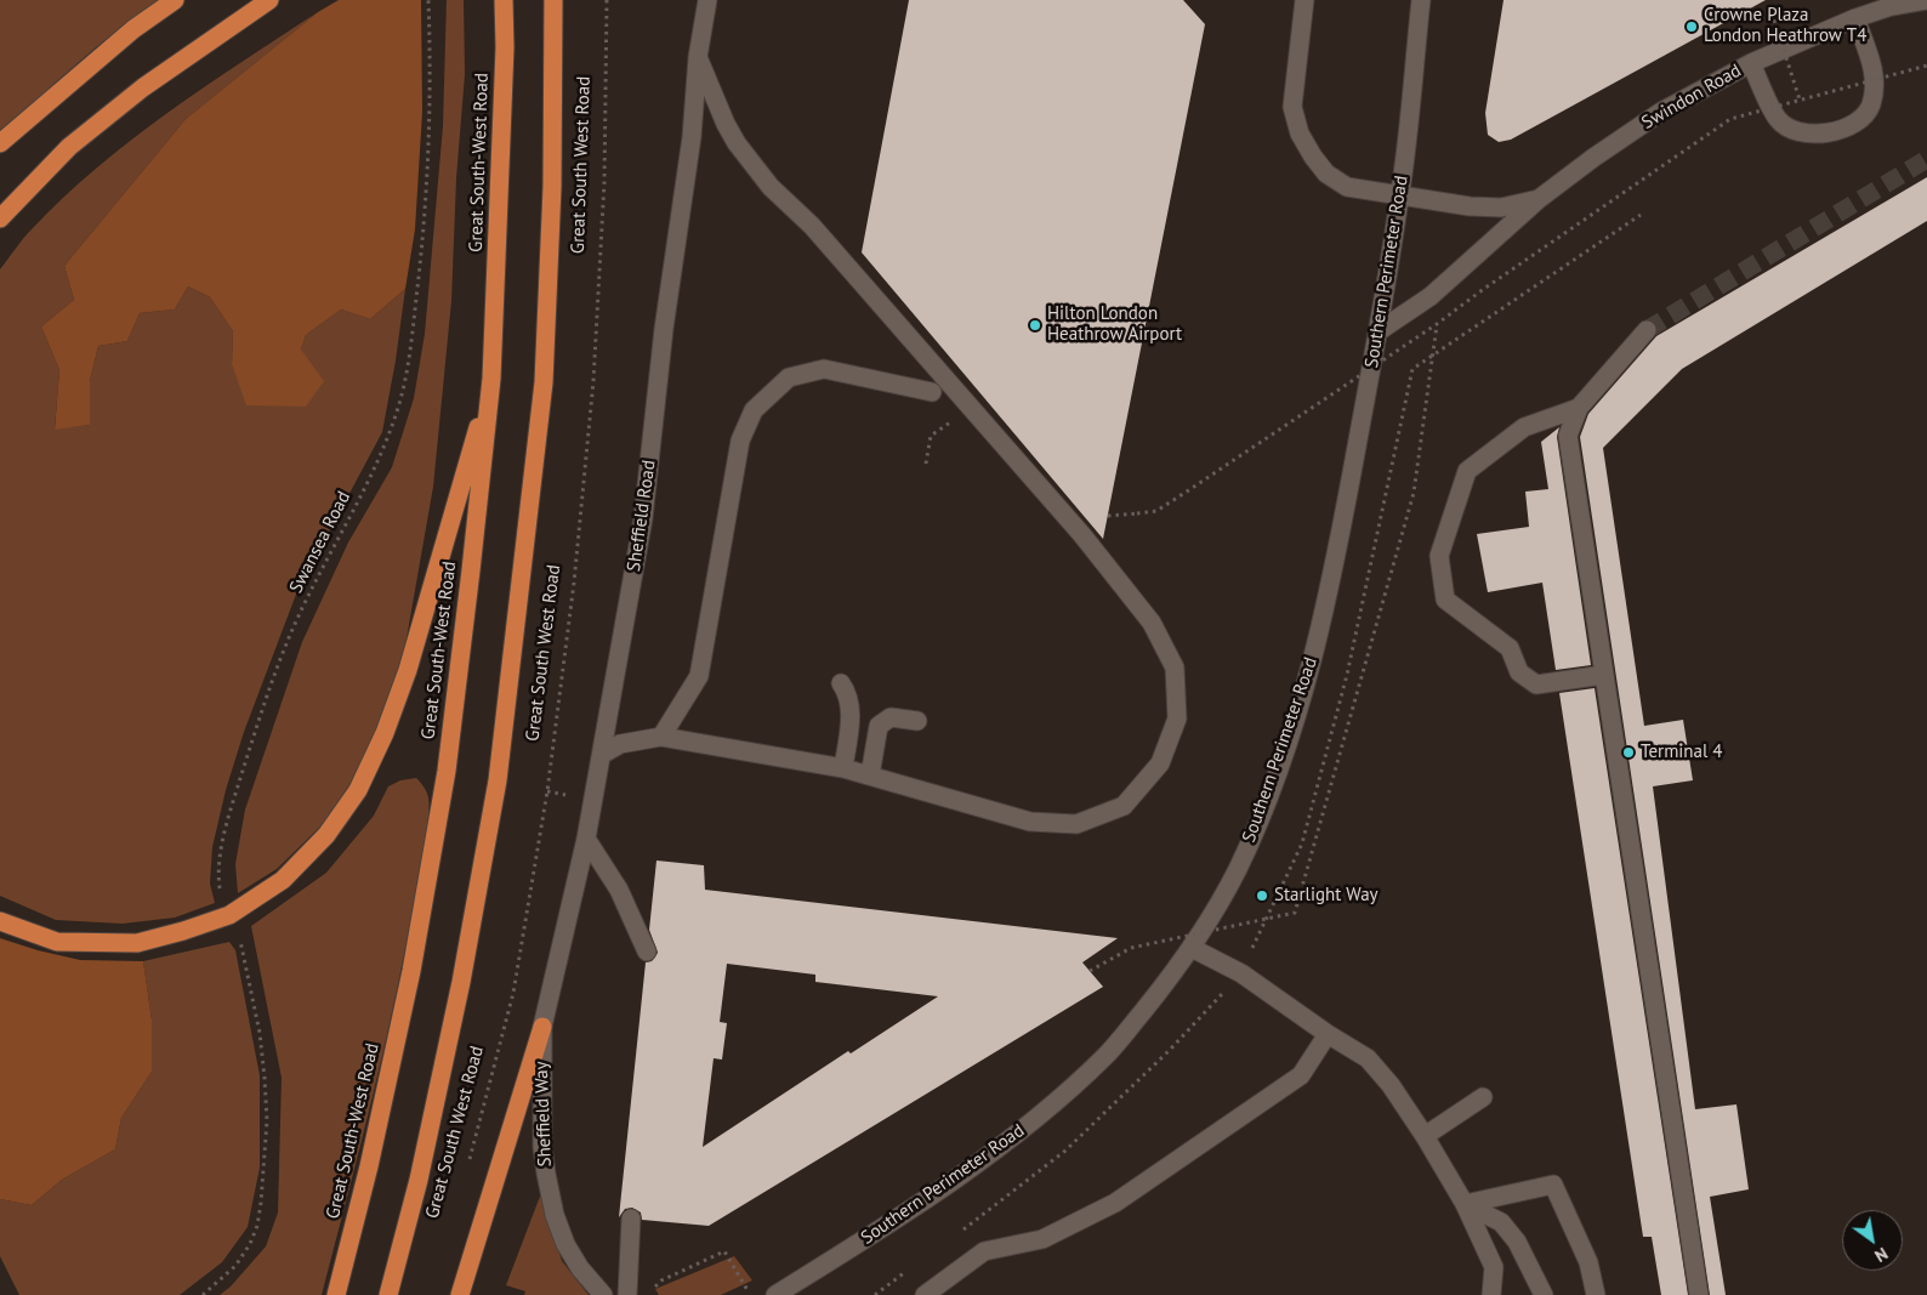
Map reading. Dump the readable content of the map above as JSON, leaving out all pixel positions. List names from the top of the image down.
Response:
{
  "streets": {
    "highway": ["Great South-West Road", "Great South West Road"],
    "street": [
      "Swindon Road",
      "Southern Perimeter Road",
      "Sheffield Road",
      "Sheffield Way"
    ],
    "path": ["Swansea Road"]
  },
  "crossings": [
    ["Swindon Road", "Southern Perimeter Road"],
    ["Sheffield Road", "Sheffield Way"]
  ],
  "places": [
    "Crowne Plaza London Heathrow T4",
    "Hilton London Heathrow Airport",
    "Terminal 4",
    "Starlight Way"
  ],
  "north": "bottom right"
}
